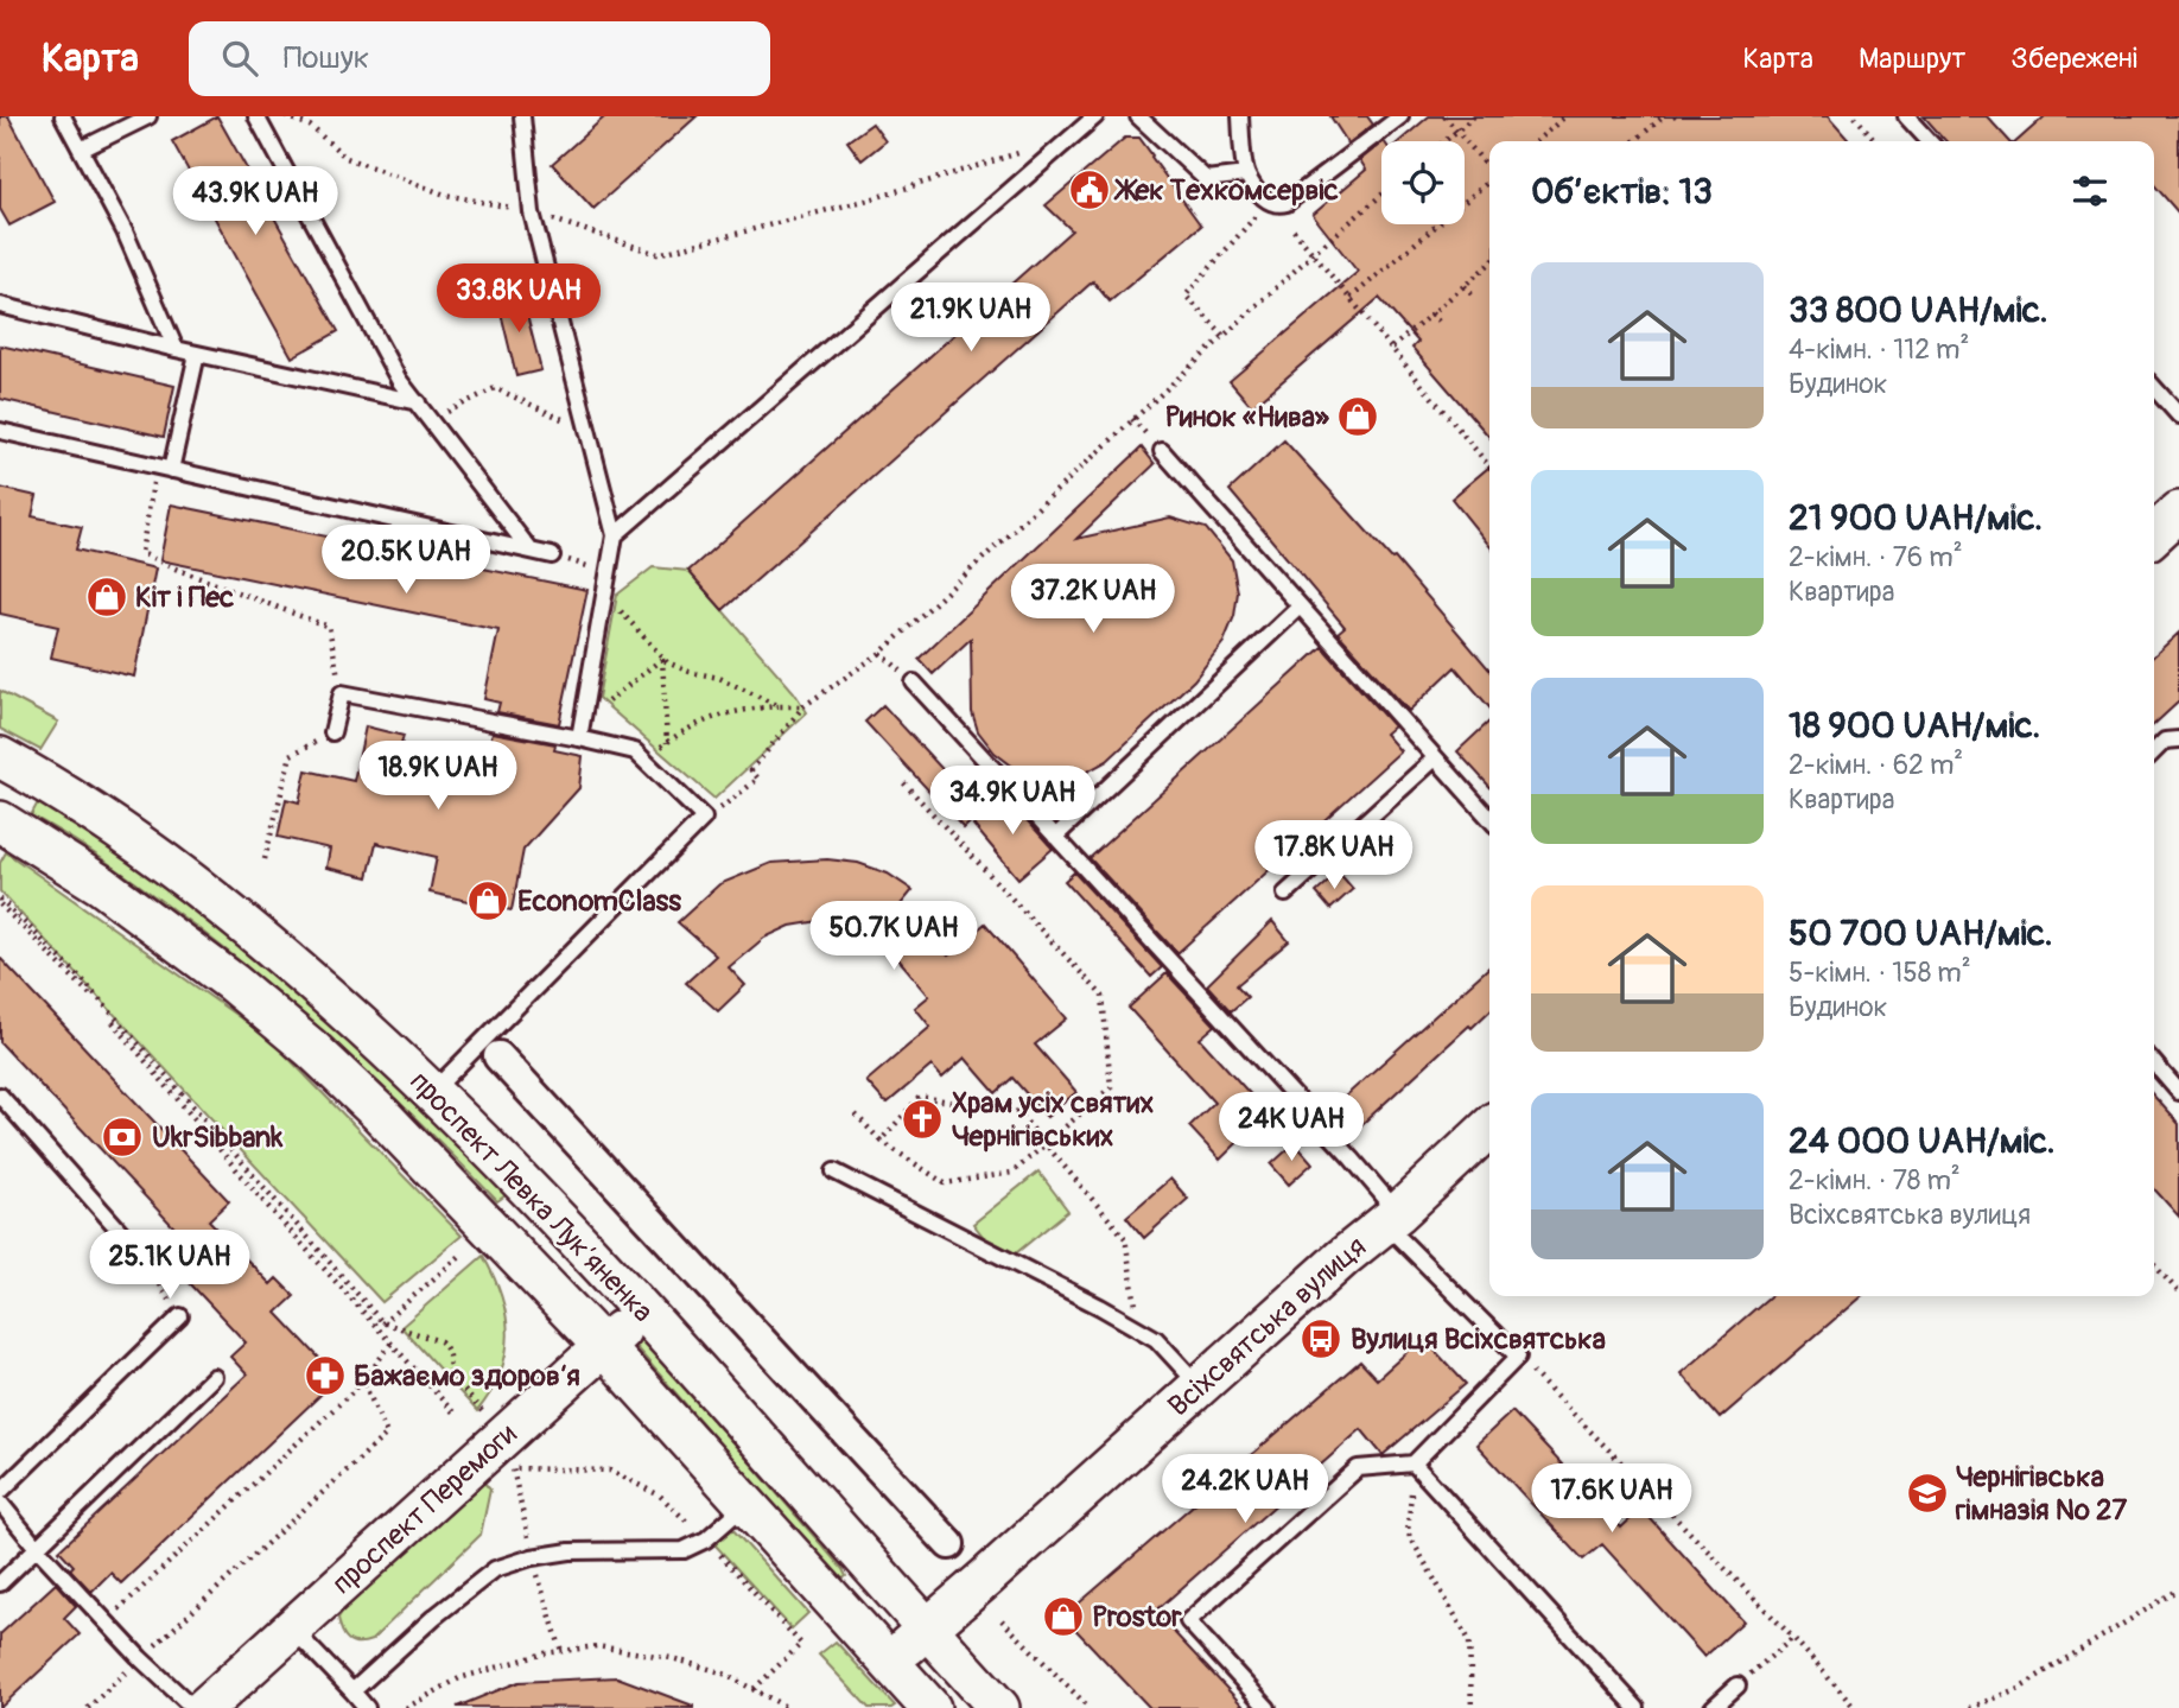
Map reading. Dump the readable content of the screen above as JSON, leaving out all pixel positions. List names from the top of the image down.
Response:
{
  "streets": {
    "main road": ["проспект Левка Лукʼяненка", "Всіхсвятська вулиця", "проспект Перемоги"]
  },
  "crossings": [
    ["проспект Левка Лукʼяненка", "Всіхсвятська вулиця"],
    ["проспект Левка Лукʼяненка", "проспект Перемоги"]
  ],
  "places": {
    "public building": ["Жек Техкомсервіс"],
    "shop": [
      "Ринок «Нива»",
      "Кіт і Пес",
      "EconomClass",
      "Prostor"
    ],
    "church": ["Храм усіх святих Чернігівських"],
    "bank": ["UkrSibbank"],
    "bus stop": ["Вулиця Всіхсвятська"],
    "pharmacy": ["Бажаємо здоровʼя"],
    "school or university": ["Чернігівська гімназія № 27"]
  },
  "page": {
    "header": "Карта",
    "search": "Пошук",
    "nav": ["Карта", "Маршрут", "Збережені"],
    "heading": "Об’єктів: 13",
    "price": [
      "43.9K UAH",
      "33.8K UAH",
      "21.9K UAH",
      "20.5K UAH",
      "37.2K UAH",
      "18.9K UAH",
      "34.9K UAH",
      "17.8K UAH",
      "50.7K UAH",
      "24K UAH",
      "25.1K UAH",
      "24.2K UAH",
      "17.6K UAH"
    ],
    "list": [
      {
        "name": "33 800 UAH/міс.",
        "note": "4-кімн. · 112 m² · Будинок"
      },
      {
        "name": "21 900 UAH/міс.",
        "note": "2-кімн. · 76 m² · Квартира"
      },
      {
        "name": "18 900 UAH/міс.",
        "note": "2-кімн. · 62 m² · Квартира"
      },
      {
        "name": "50 700 UAH/міс.",
        "note": "5-кімн. · 158 m² · Будинок"
      },
      {
        "name": "24 000 UAH/міс.",
        "note": "2-кімн. · 78 m² · Всіхсвятська вулиця"
      }
    ]
  }
}
